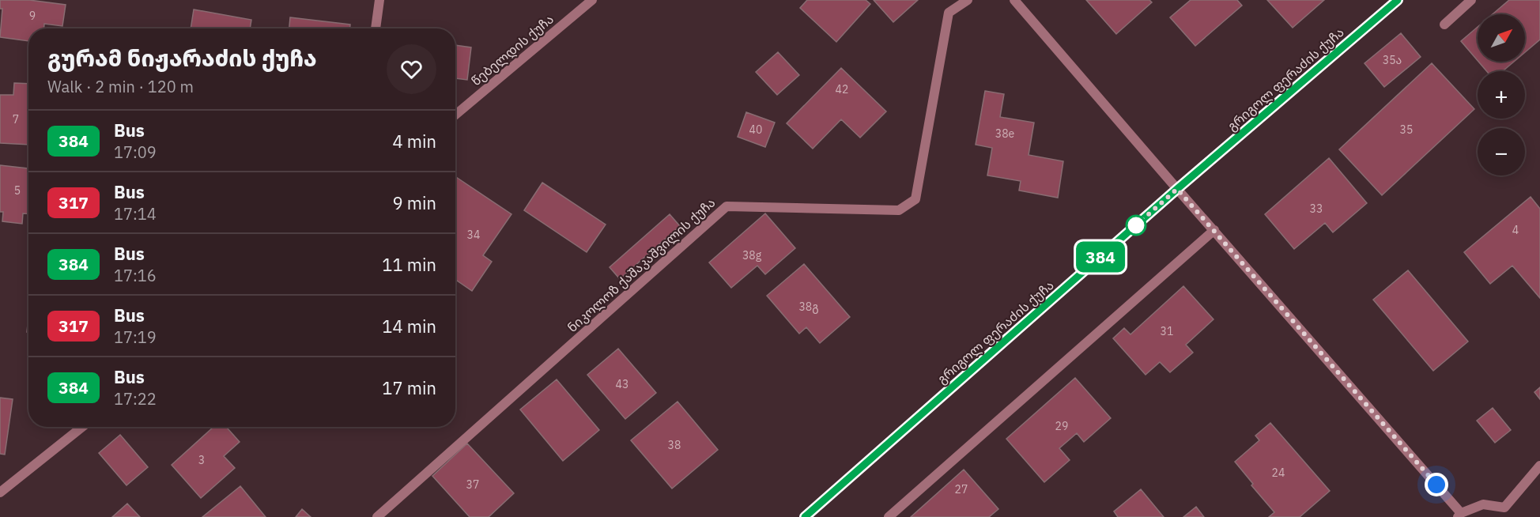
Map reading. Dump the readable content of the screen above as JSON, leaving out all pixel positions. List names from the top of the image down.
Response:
{
  "streets": {
    "street": ["წებელდის ქუჩა", "გრიგოლ ფერაძის ქუჩა", "ნიკოლოზ ქაშაკაშვილის ქუჩა"]
  },
  "lines": ["bus line 384"],
  "house_numbers": [
    "9",
    "35ა",
    "42",
    "7",
    "40",
    "35",
    "38e",
    "5",
    "33",
    "4",
    "34",
    "38g",
    "38გ",
    "31",
    "43",
    "29",
    "38",
    "3",
    "24",
    "37",
    "27"
  ],
  "north": "top right",
  "page": {
    "on_map": "384",
    "map_buttons": ["+", "−"],
    "heading": ["გურამ ნიჟარაძის ქუჩა", "Walk · 2 min · 120 m"],
    "list": [
      {
        "mark": "384",
        "name": "Bus",
        "note": "17:09",
        "value": "4 min"
      },
      {
        "mark": "317",
        "name": "Bus",
        "note": "17:14",
        "value": "9 min"
      },
      {
        "mark": "384",
        "name": "Bus",
        "note": "17:16",
        "value": "11 min"
      },
      {
        "mark": "317",
        "name": "Bus",
        "note": "17:19",
        "value": "14 min"
      },
      {
        "mark": "384",
        "name": "Bus",
        "note": "17:22",
        "value": "17 min"
      }
    ]
  }
}
